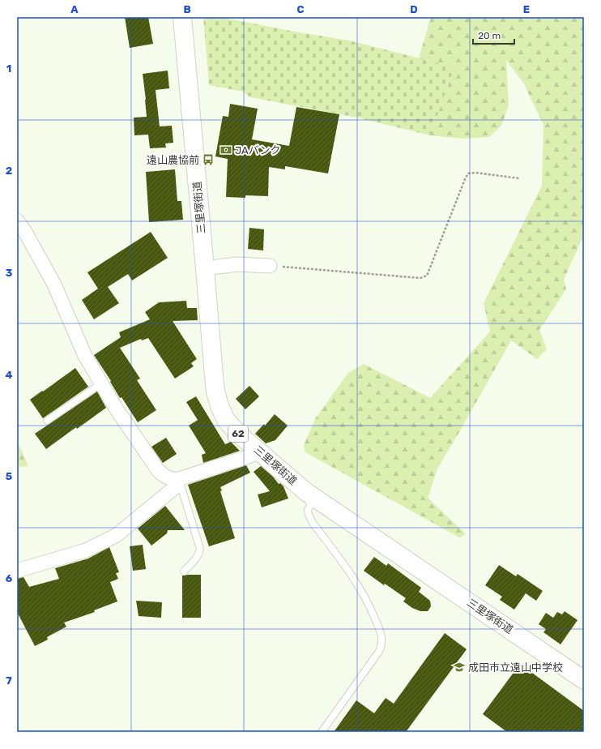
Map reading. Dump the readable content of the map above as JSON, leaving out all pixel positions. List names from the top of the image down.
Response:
{
  "streets": {
    "main road": ["三里塚街道", "62"]
  },
  "places": {
    "bank": ["JAバンク"],
    "bus stop": ["遠山農協前"],
    "school or university": ["成田市立遠山中学校"]
  },
  "scale_bar": "20 m",
  "grid": {
    "columns": [
      "A",
      "B",
      "C",
      "D",
      "E"
    ],
    "rows": [
      "1",
      "2",
      "3",
      "4",
      "5",
      "6",
      "7"
    ]
  }
}
